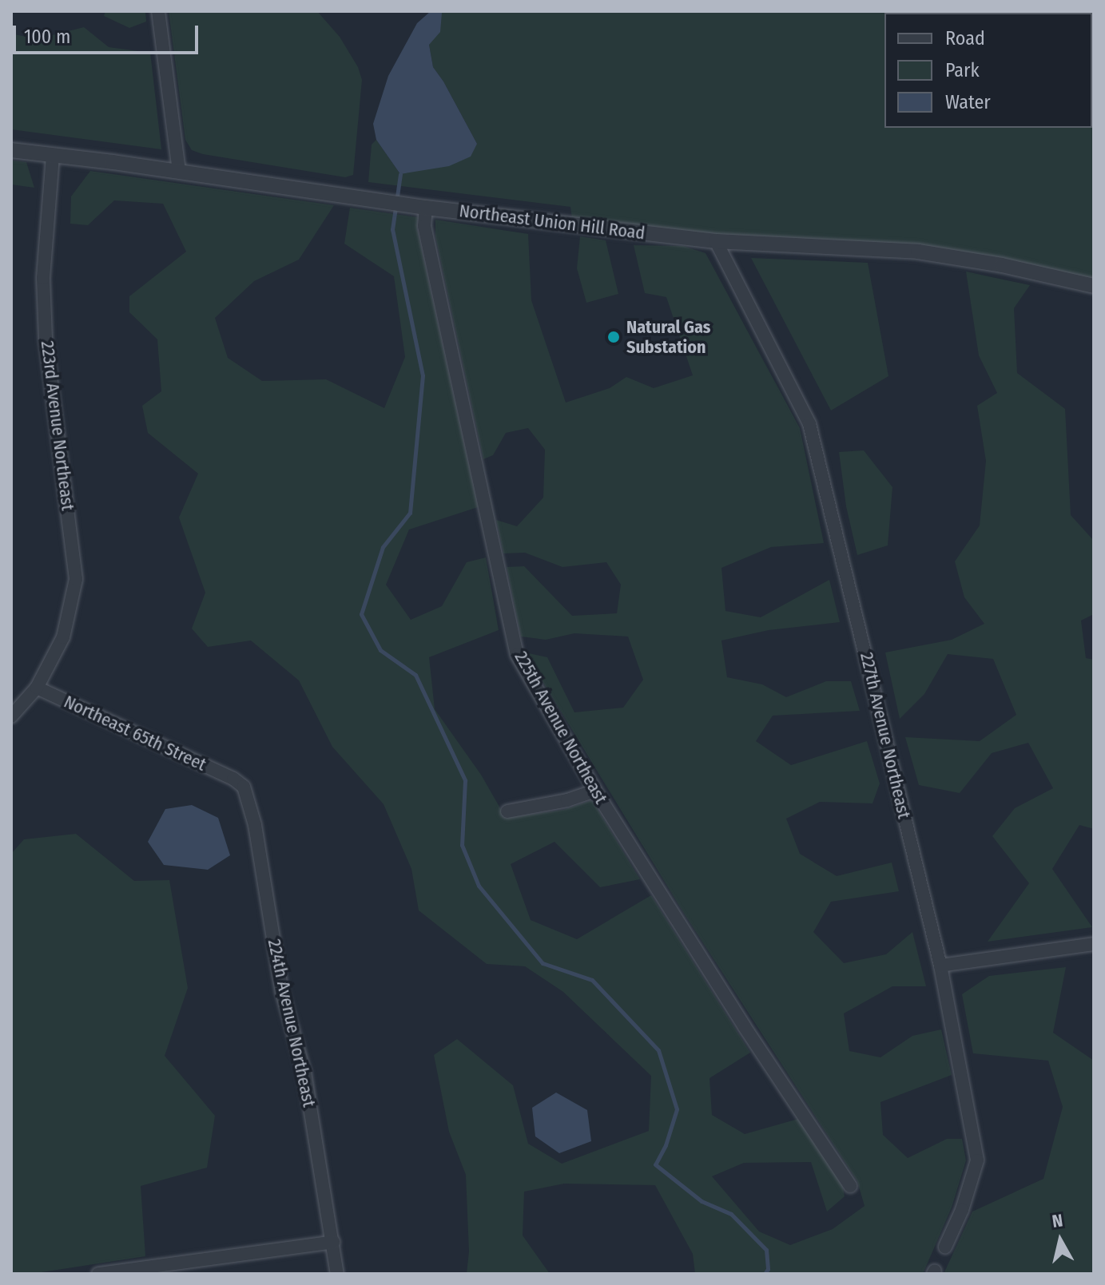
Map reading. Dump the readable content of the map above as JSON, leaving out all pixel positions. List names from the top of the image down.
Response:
{
  "streets": {
    "street": [
      "Northeast Union Hill Road",
      "223rd Avenue Northeast",
      "225th Avenue Northeast",
      "Northeast 65th Street",
      "227th Avenue Northeast",
      "224th Avenue Northeast"
    ]
  },
  "crossings": [
    ["Northeast Union Hill Road", "223rd Avenue Northeast"],
    ["Northeast Union Hill Road", "225th Avenue Northeast"],
    ["Northeast Union Hill Road", "227th Avenue Northeast"],
    ["223rd Avenue Northeast", "Northeast 65th Street"],
    ["Northeast 65th Street", "224th Avenue Northeast"]
  ],
  "places": ["Natural Gas Substation"],
  "legend": ["Road", "Park", "Water"],
  "scale_bar": "100 m",
  "north": "top"
}
